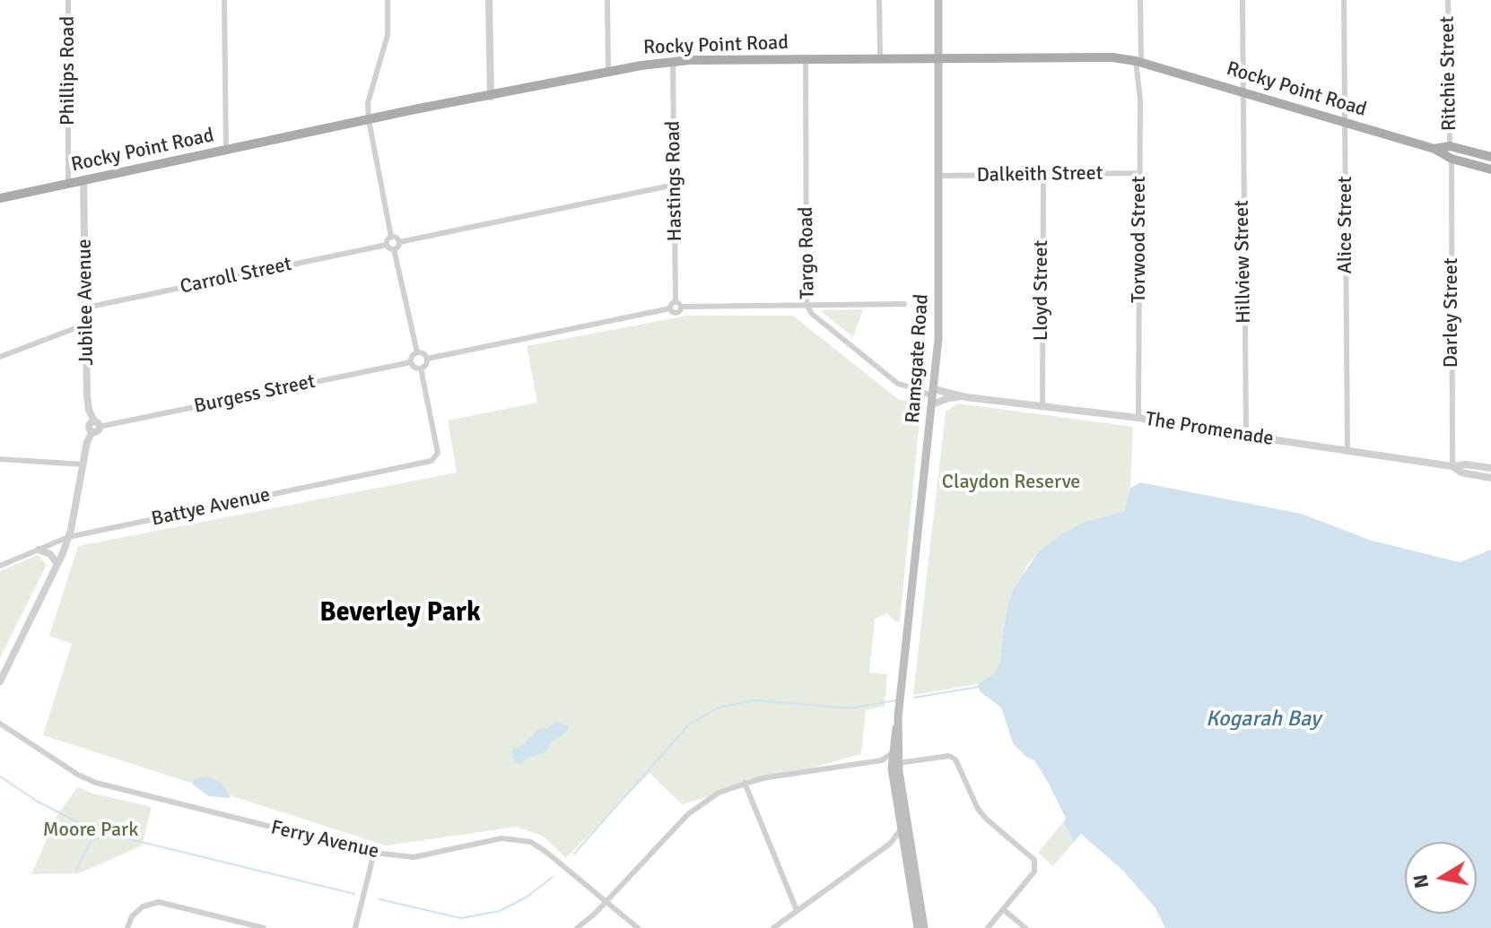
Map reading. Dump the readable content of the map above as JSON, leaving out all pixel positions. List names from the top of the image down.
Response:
{
  "streets": {
    "main road": ["Rocky Point Road", "Ramsgate Road"],
    "street": [
      "Phillips Road",
      "Ritchie Street",
      "Dalkeith Street",
      "Hastings Road",
      "Alice Street",
      "Torwood Street",
      "Targo Road",
      "Hillview Street",
      "Carroll Street",
      "Lloyd Street",
      "Jubilee Avenue",
      "Darley Street",
      "Burgess Street",
      "The Promenade",
      "Battye Avenue",
      "Ferry Avenue"
    ]
  },
  "crossings": [
    ["Rocky Point Road", "Phillips Road"],
    ["Rocky Point Road", "Ritchie Street"],
    ["Rocky Point Road", "Hastings Road"],
    ["Rocky Point Road", "Alice Street"],
    ["Rocky Point Road", "Torwood Street"],
    ["Rocky Point Road", "Targo Road"],
    ["Rocky Point Road", "Hillview Street"],
    ["Rocky Point Road", "Jubilee Avenue"],
    ["Rocky Point Road", "Darley Street"],
    ["Rocky Point Road", "Ramsgate Road"],
    ["Dalkeith Street", "Torwood Street"],
    ["Dalkeith Street", "Lloyd Street"],
    ["Dalkeith Street", "Ramsgate Road"],
    ["Alice Street", "The Promenade"],
    ["Torwood Street", "The Promenade"],
    ["Targo Road", "Ramsgate Road"],
    ["Targo Road", "The Promenade"],
    ["Hillview Street", "The Promenade"],
    ["Carroll Street", "Jubilee Avenue"],
    ["Lloyd Street", "The Promenade"],
    ["Jubilee Avenue", "Burgess Street"],
    ["Jubilee Avenue", "Battye Avenue"],
    ["Darley Street", "The Promenade"],
    ["Ramsgate Road", "The Promenade"],
    ["Burgess Street", "Battye Avenue"]
  ],
  "districts": ["Beverley Park"],
  "water": ["Kogarah Bay"],
  "parks": ["Claydon Reserve", "Moore Park"],
  "north": "left"
}
